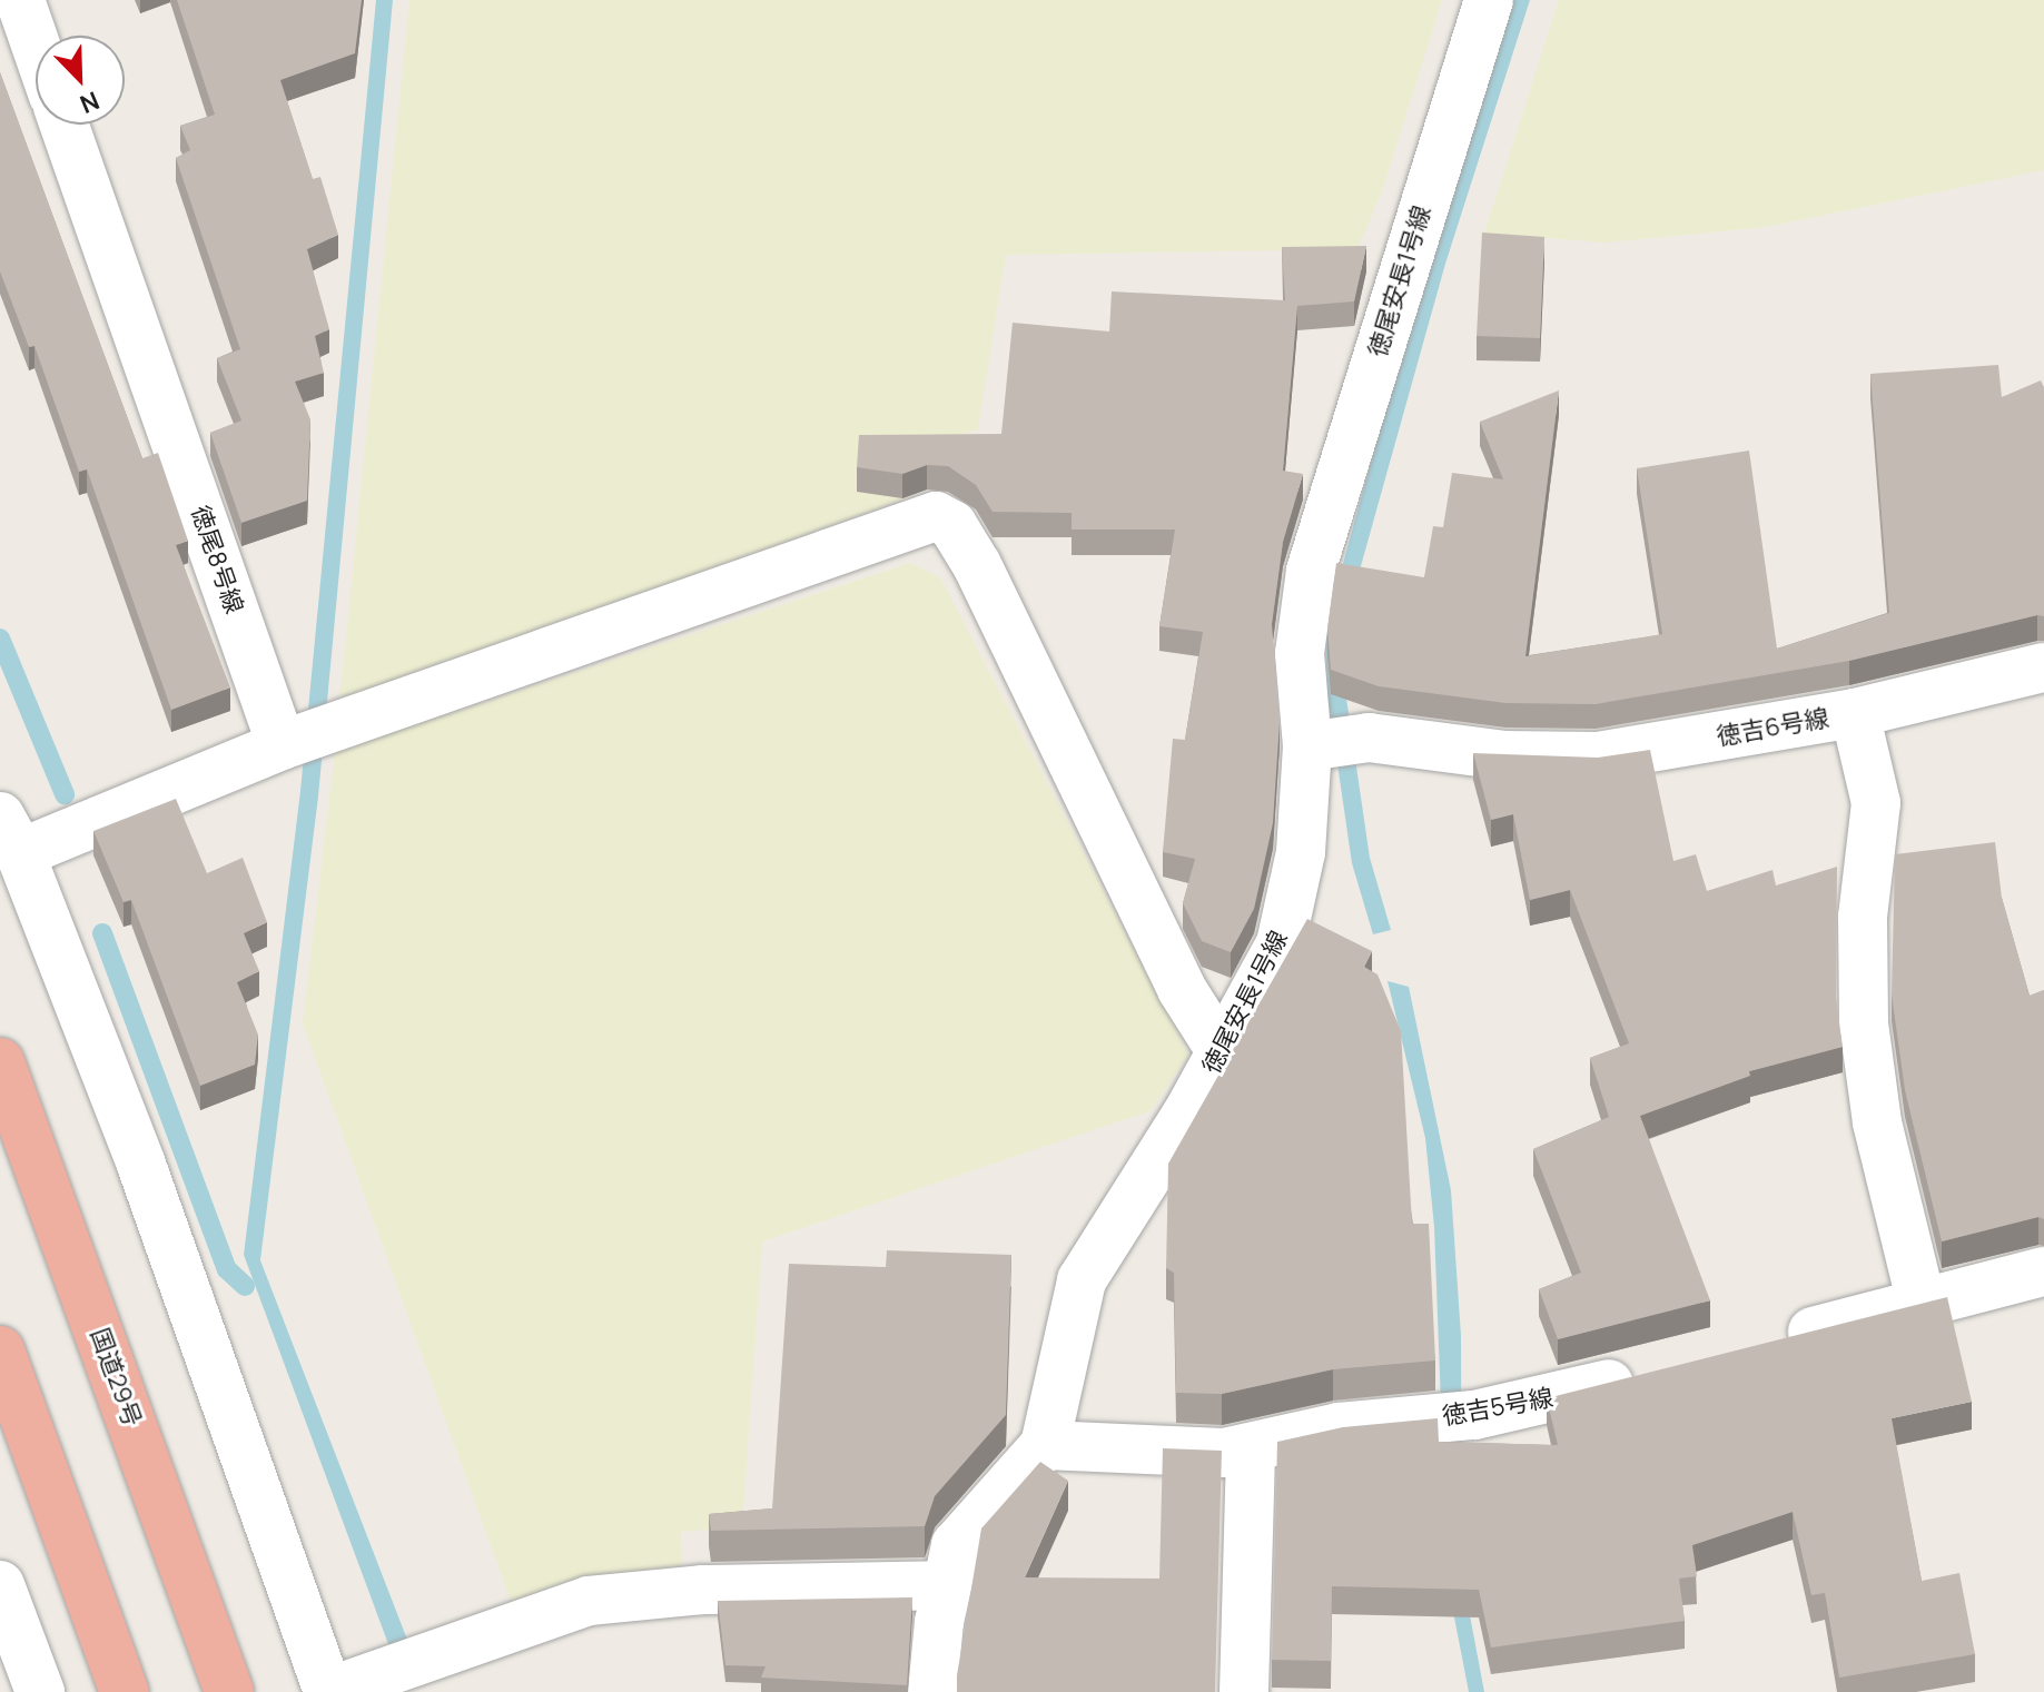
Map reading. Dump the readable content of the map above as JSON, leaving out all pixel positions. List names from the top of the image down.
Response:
{
  "streets": {
    "highway": ["国道29号"],
    "street": [
      "徳尾安長1号線",
      "徳尾8号線",
      "徳吉6号線",
      "徳吉5号線"
    ]
  },
  "crossings": [
    ["徳尾安長1号線", "徳吉6号線"],
    ["徳尾安長1号線", "徳吉5号線"]
  ],
  "north": "bottom right"
}
